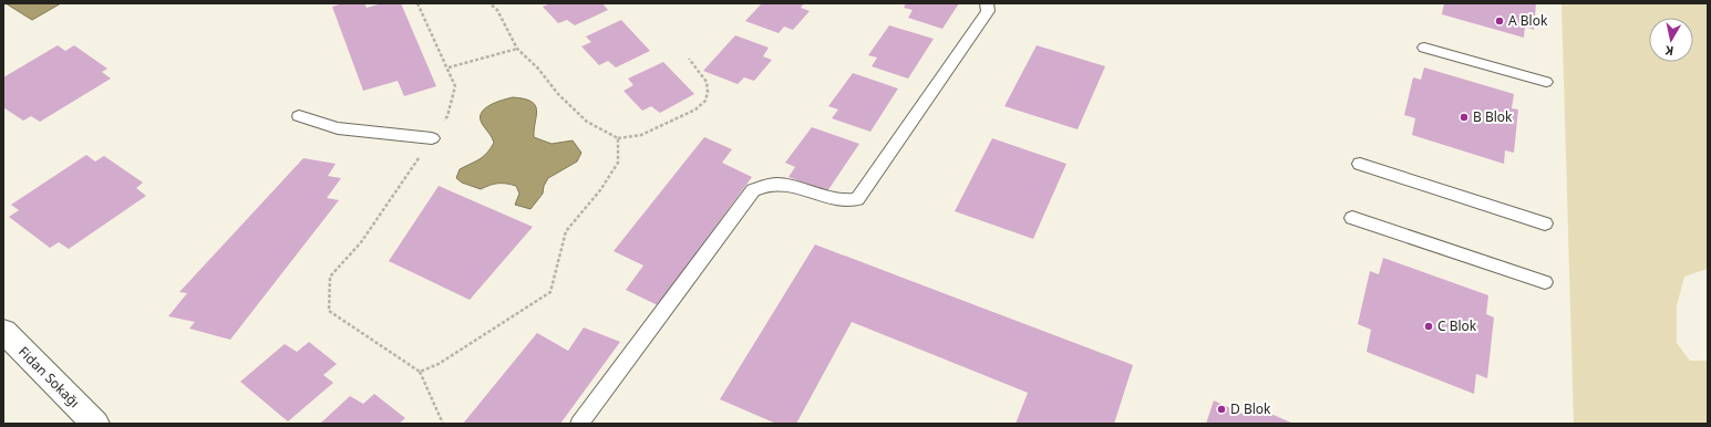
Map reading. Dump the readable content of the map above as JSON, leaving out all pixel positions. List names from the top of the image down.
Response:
{
  "streets": {
    "street": ["Fidan Sokağı"]
  },
  "places": [
    "A Blok",
    "B Blok",
    "C Blok",
    "D Blok"
  ],
  "north": "bottom"
}
